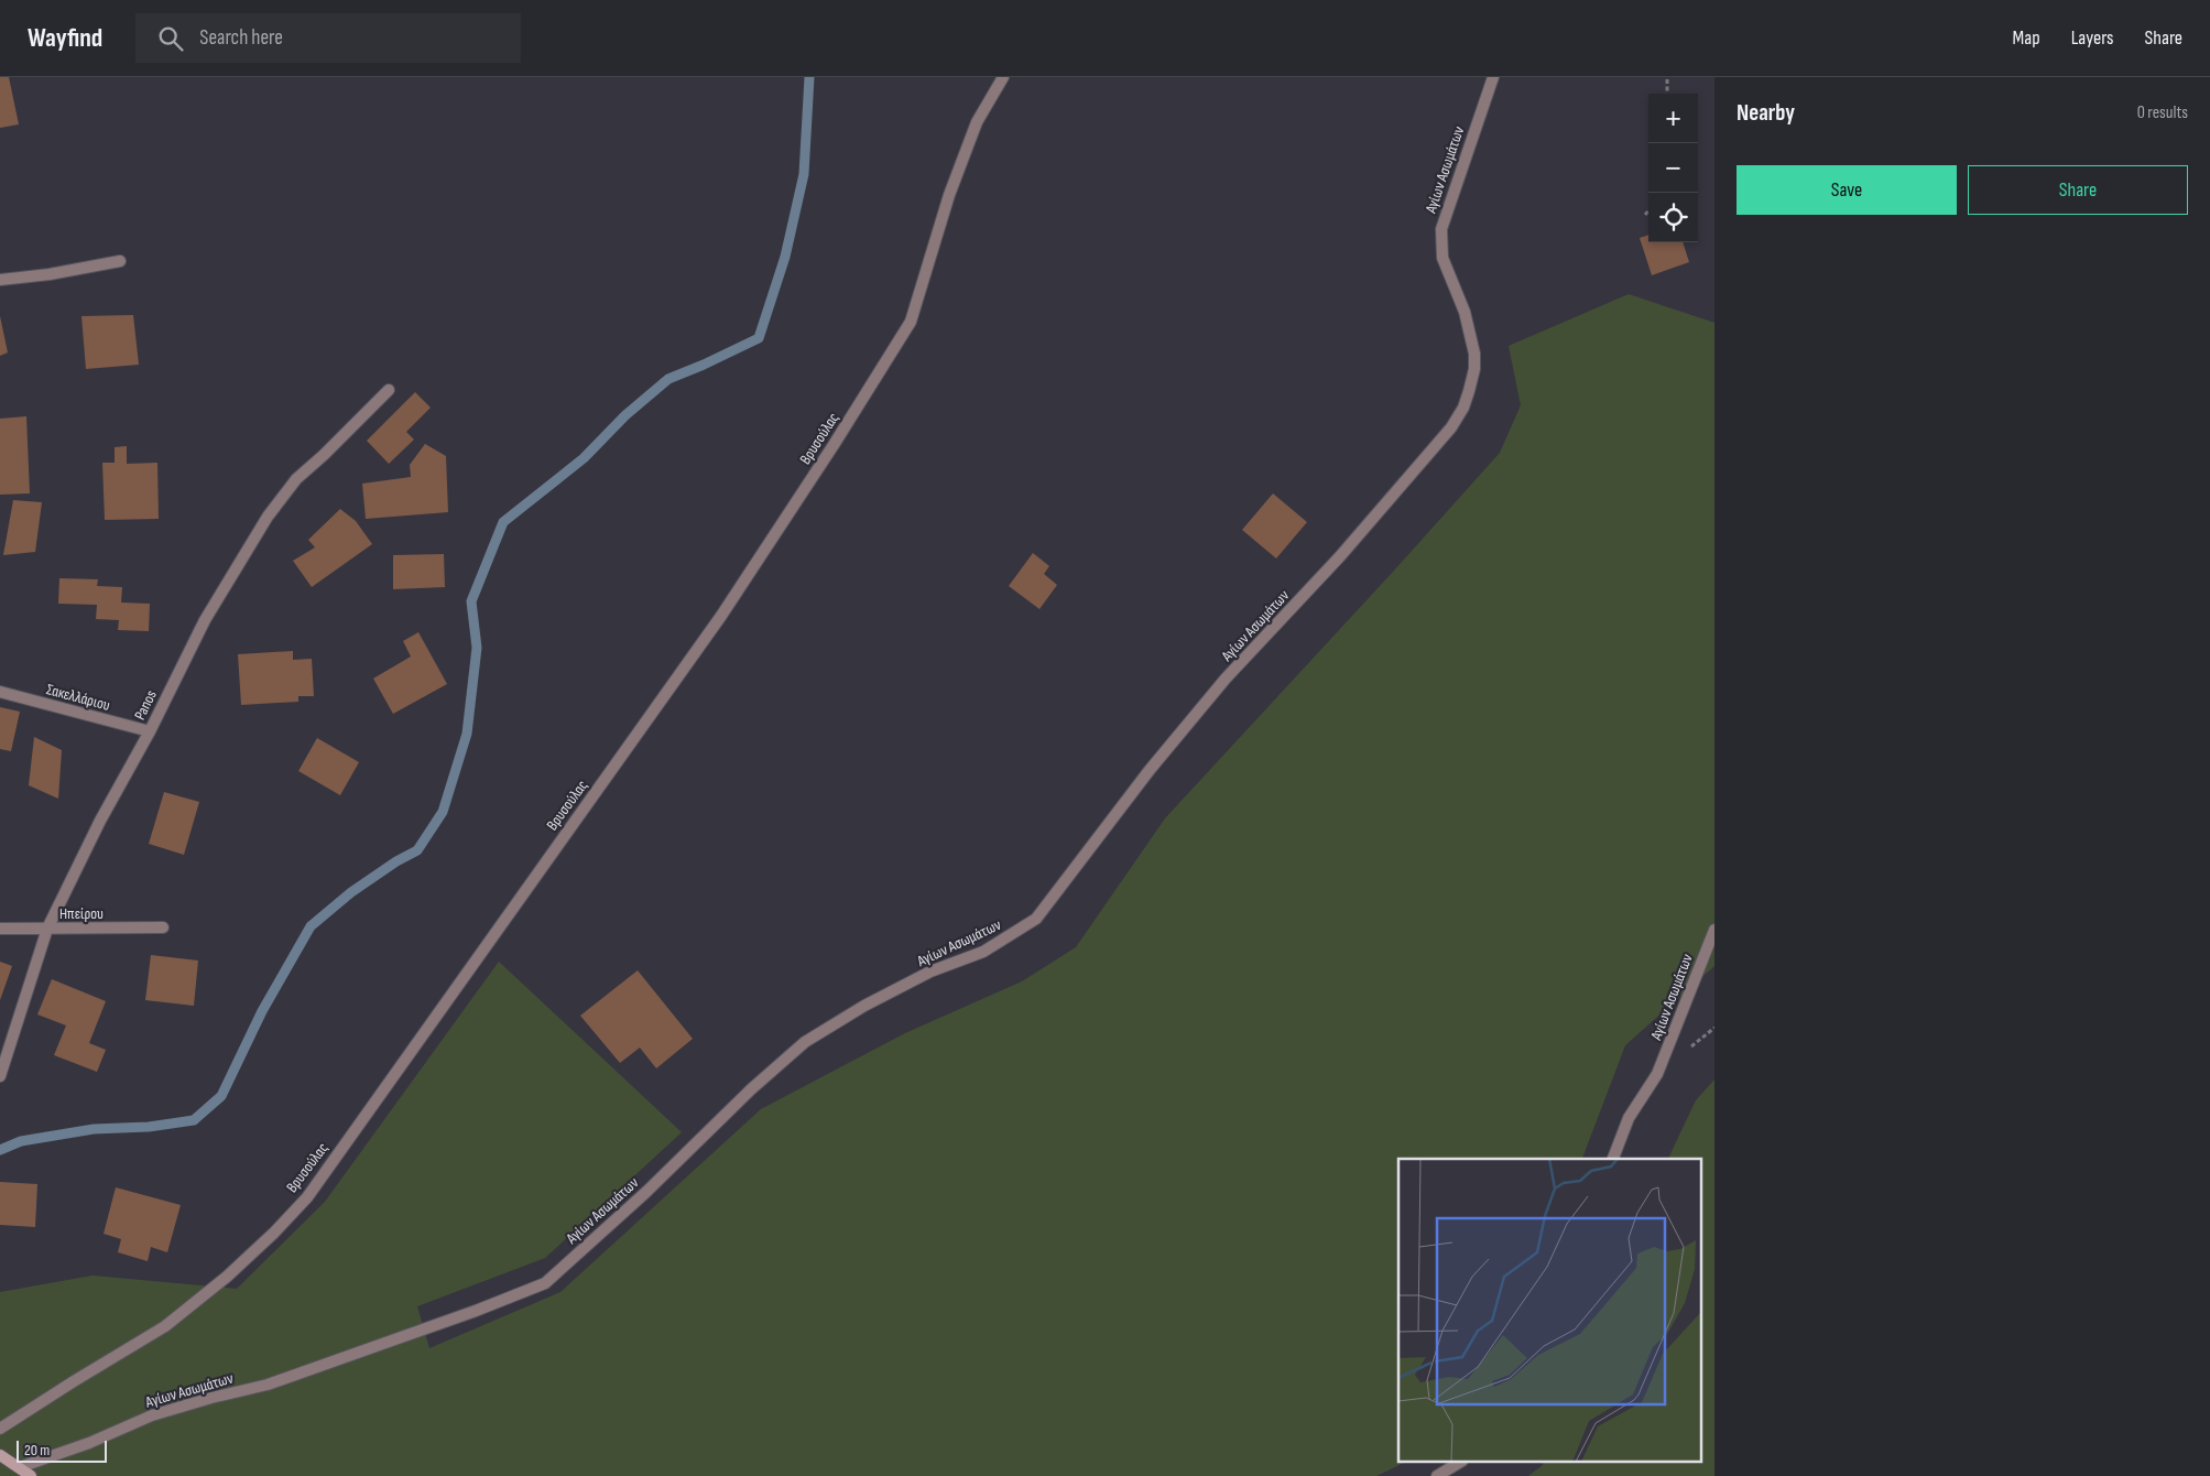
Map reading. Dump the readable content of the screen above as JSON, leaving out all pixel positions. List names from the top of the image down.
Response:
{
  "streets": {
    "street": [
      "Αγίων Ασωμάτων",
      "Βρυσούλας",
      "Σακελλάριου",
      "Panos",
      "Ηπείρου"
    ]
  },
  "crossings": [
    ["Σακελλάριου", "Panos"],
    ["Panos", "Ηπείρου"]
  ],
  "scale_bar": "20 m",
  "page": {
    "header": "Wayfind",
    "search": "Search here",
    "nav": ["Map", "Layers", "Share"],
    "heading": ["Nearby", "0 results"],
    "map_buttons": ["+", "−"],
    "buttons": ["Save", "Share"],
    "scale": "20 m"
  }
}
